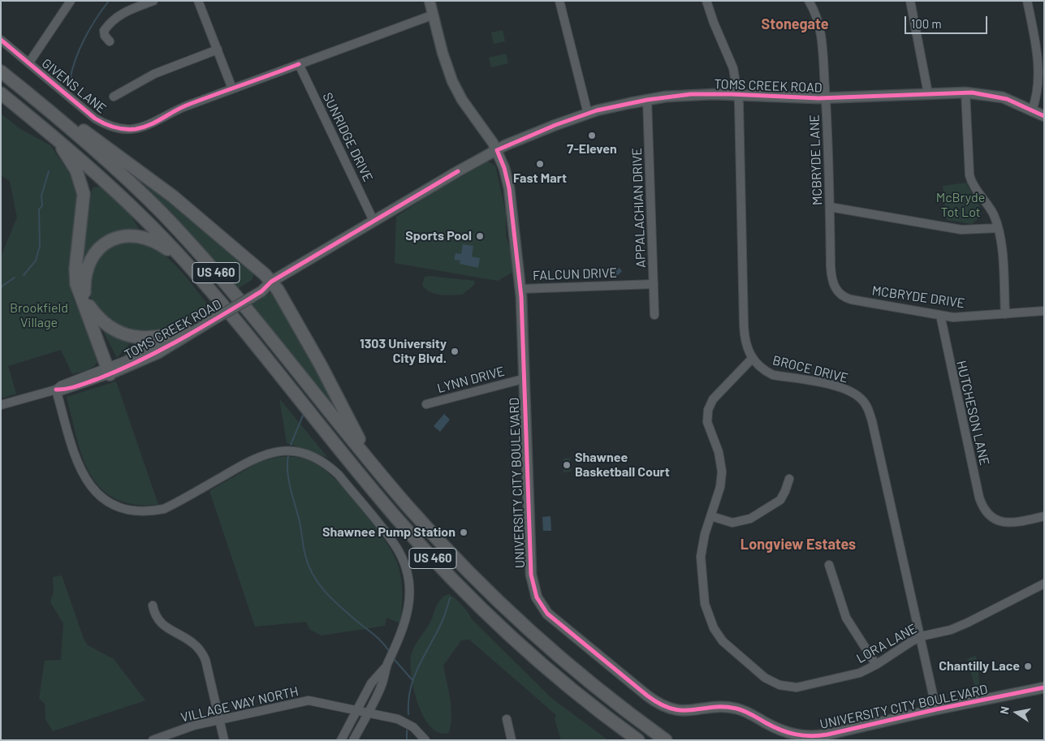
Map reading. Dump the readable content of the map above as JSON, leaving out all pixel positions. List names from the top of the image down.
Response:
{
  "streets": {
    "highway": ["US 460"],
    "main road": ["TOMS CREEK ROAD", "UNIVERSITY CITY BOULEVARD"],
    "street": [
      "GIVENS LANE",
      "SUNRIDGE DRIVE",
      "MCBRYDE LANE",
      "APPALACHIAN DRIVE",
      "FALCUN DRIVE",
      "MCBRYDE DRIVE",
      "BROCE DRIVE",
      "LYNN DRIVE",
      "HUTCHESON LANE",
      "LORA LANE",
      "VILLAGE WAY NORTH"
    ]
  },
  "crossings": [
    ["GIVENS LANE", "SUNRIDGE DRIVE"],
    ["GIVENS LANE", "UNIVERSITY CITY BOULEVARD"],
    ["TOMS CREEK ROAD", "SUNRIDGE DRIVE"],
    ["TOMS CREEK ROAD", "MCBRYDE LANE"],
    ["TOMS CREEK ROAD", "APPALACHIAN DRIVE"],
    ["TOMS CREEK ROAD", "BROCE DRIVE"],
    ["TOMS CREEK ROAD", "UNIVERSITY CITY BOULEVARD"],
    ["MCBRYDE LANE", "MCBRYDE DRIVE"],
    ["APPALACHIAN DRIVE", "FALCUN DRIVE"],
    ["FALCUN DRIVE", "UNIVERSITY CITY BOULEVARD"],
    ["MCBRYDE DRIVE", "HUTCHESON LANE"],
    ["BROCE DRIVE", "UNIVERSITY CITY BOULEVARD"],
    ["BROCE DRIVE", "LORA LANE"],
    ["LYNN DRIVE", "UNIVERSITY CITY BOULEVARD"]
  ],
  "districts": ["Stonegate", "Longview Estates"],
  "parks": ["McBryde Tot Lot", "Brookfield Village"],
  "places": [
    "7-Eleven",
    "Fast Mart",
    "Sports Pool",
    "1303 University City Blvd.",
    "Shawnee Basketball Court",
    "Shawnee Pump Station",
    "Chantilly Lace"
  ],
  "scale_bar": "100 m",
  "north": "left"
}
